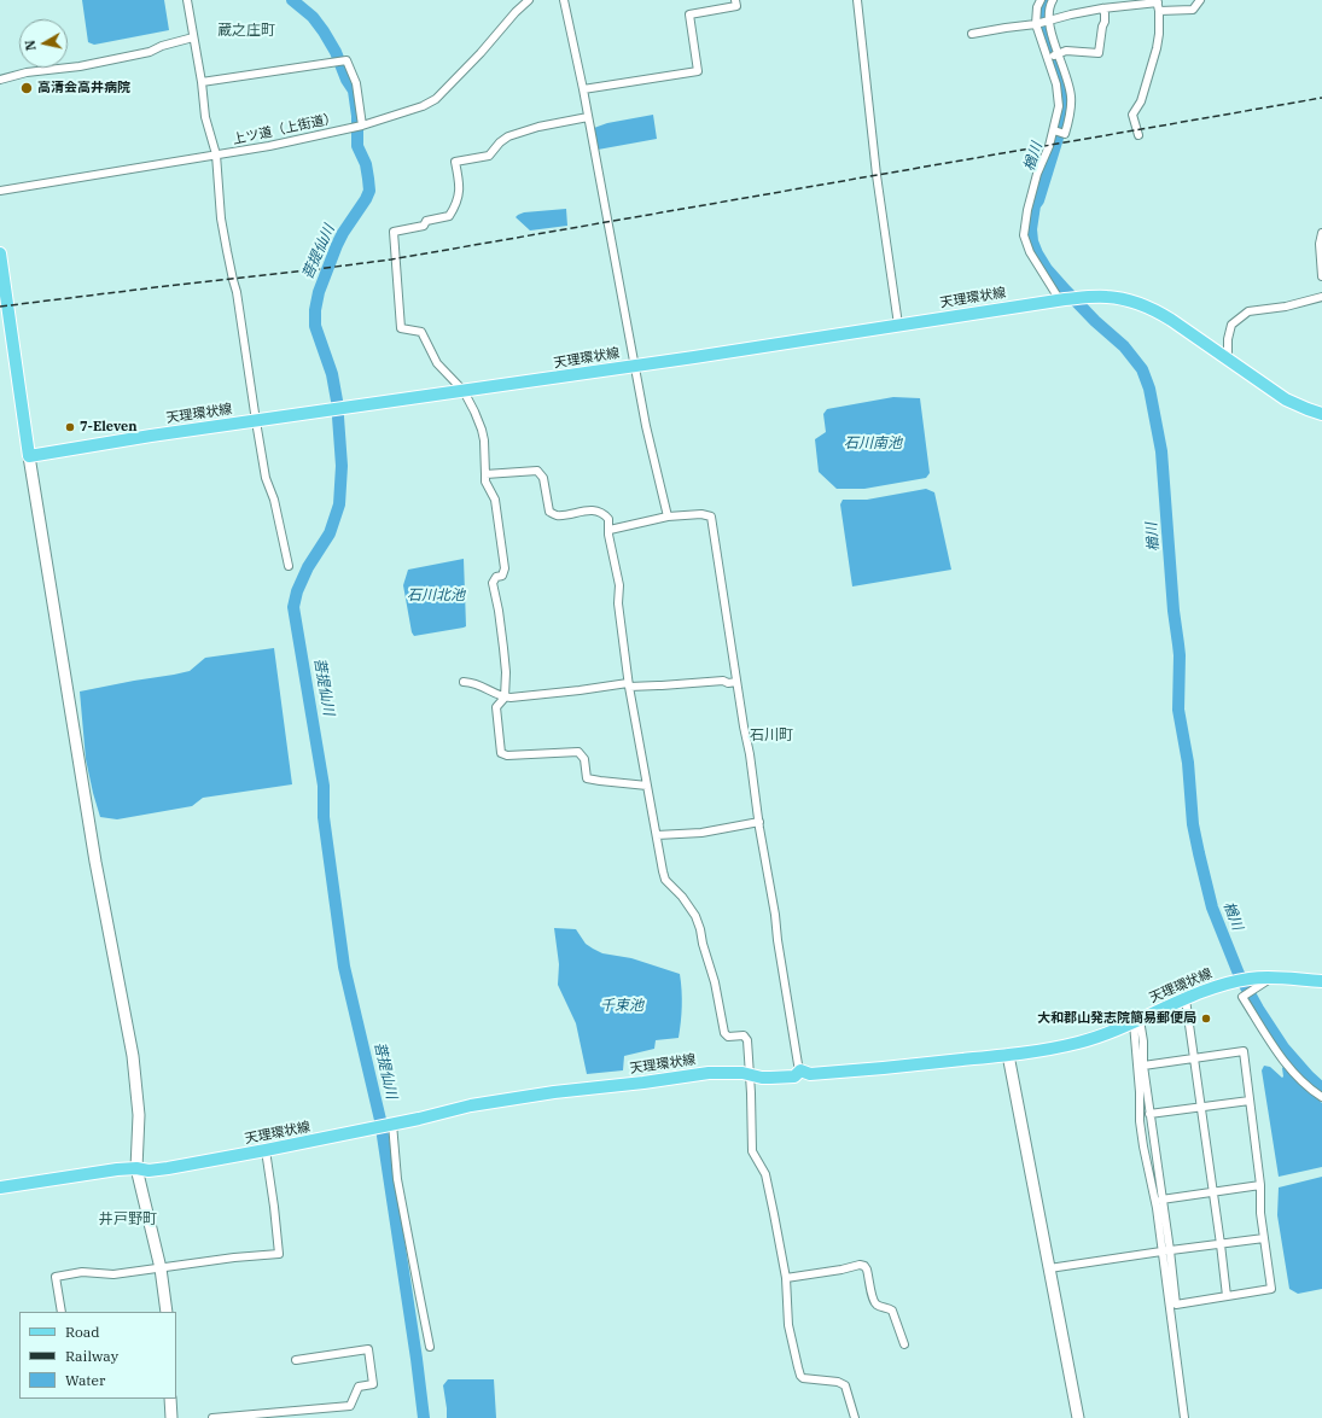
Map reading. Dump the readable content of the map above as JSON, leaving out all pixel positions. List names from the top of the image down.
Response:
{
  "streets": {
    "main road": ["天理環状線"],
    "street": ["上ツ道（上街道）"]
  },
  "districts": ["蔵之庄町", "石川町", "井戸野町"],
  "water": [
    "楢川",
    "菩提仙川",
    "石川南池",
    "石川北池",
    "千束池"
  ],
  "places": ["高清会高井病院", "7-Eleven", "大和郡山発志院簡易郵便局"],
  "legend": ["Road", "Railway", "Water"],
  "north": "left"
}
